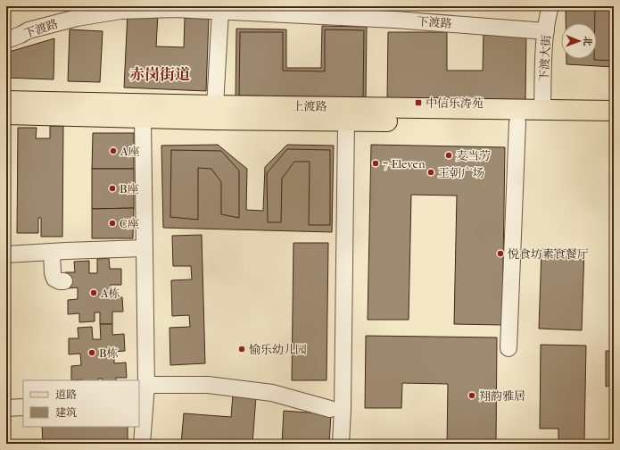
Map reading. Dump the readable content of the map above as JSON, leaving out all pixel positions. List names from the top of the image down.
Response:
{
  "streets": {
    "main road": ["上渡路"],
    "street": ["下渡路", "下渡大街"]
  },
  "crossings": [
    ["下渡路", "下渡大街"],
    ["下渡大街", "上渡路"]
  ],
  "districts": ["赤岗街道"],
  "places": {
    "transit": ["中信乐涛苑"],
    "other": [
      "A座",
      "麦当劳",
      "7-Eleven",
      "王朝广场",
      "B座",
      "C座",
      "悦食坊素食餐厅",
      "A栋",
      "愉乐幼儿园",
      "B栋",
      "翔韵雅居"
    ]
  },
  "legend": ["道路", "建筑"],
  "north": "right"
}
